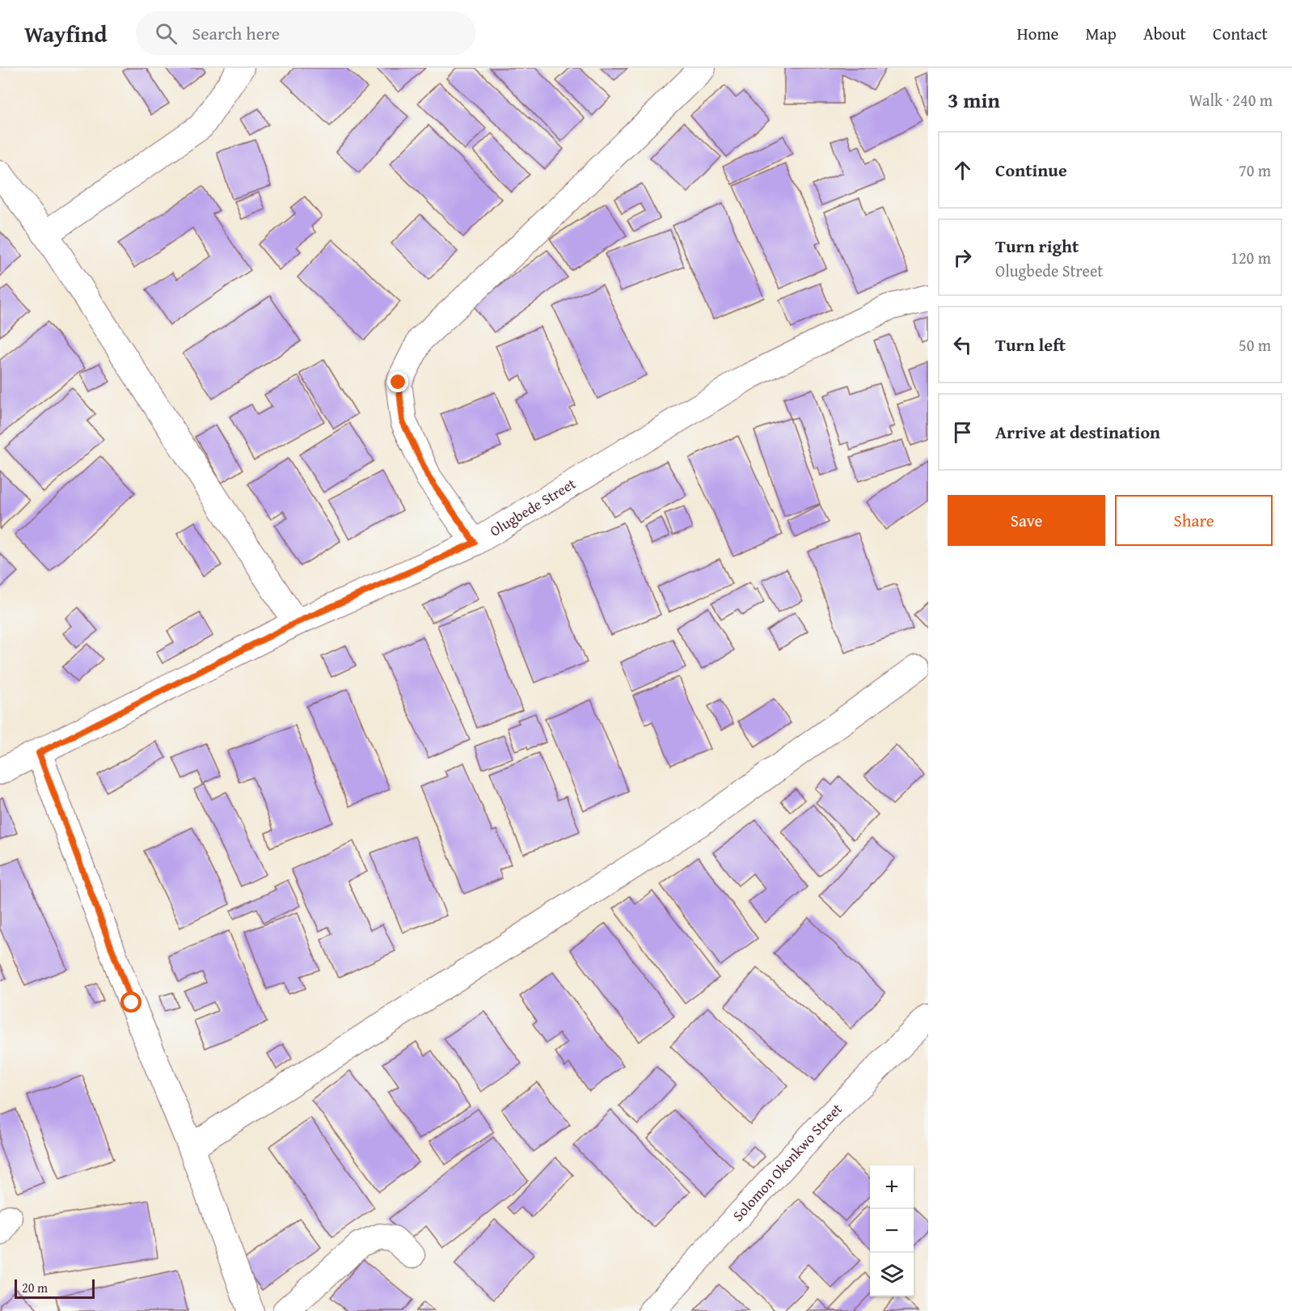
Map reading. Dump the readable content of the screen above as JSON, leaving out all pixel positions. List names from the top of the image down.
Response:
{
  "streets": {
    "street": ["Olugbede Street", "Solomon Okonkwo Street"]
  },
  "scale_bar": "20 m",
  "page": {
    "header": "Wayfind",
    "search": "Search here",
    "nav": [
      "Home",
      "Map",
      "About",
      "Contact"
    ],
    "heading": ["3 min", "Walk · 240 m"],
    "list": [
      ["Continue", "70 m"],
      ["Turn right", "Olugbede Street", "120 m"],
      ["Turn left", "50 m"],
      "Arrive at destination"
    ],
    "buttons": ["Save", "Share"],
    "map_buttons": ["+", "−"],
    "scale": "20 m"
  }
}
